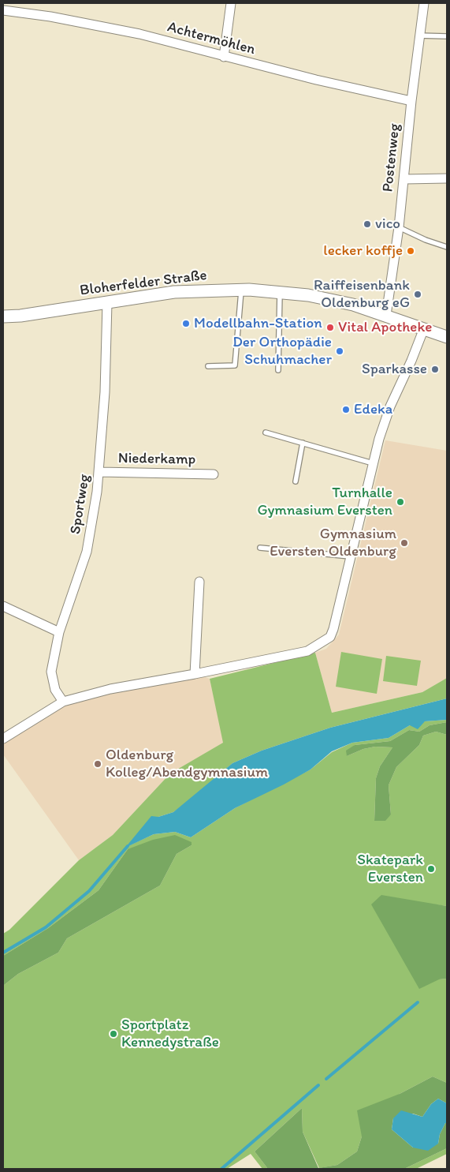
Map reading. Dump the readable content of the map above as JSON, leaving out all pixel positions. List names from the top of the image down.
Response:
{
  "streets": {
    "street": [
      "Achtermöhlen",
      "Postenweg",
      "Bloherfelder Straße",
      "Niederkamp",
      "Sportweg"
    ]
  },
  "crossings": [
    ["Achtermöhlen", "Postenweg"],
    ["Postenweg", "Bloherfelder Straße"],
    ["Bloherfelder Straße", "Sportweg"],
    ["Niederkamp", "Sportweg"]
  ],
  "places": [
    "vico",
    "lecker koffje",
    "Raiffeisenbank Oldenburg eG",
    "Modellbahn-Station",
    "Vital Apotheke",
    "Der Orthopädie Schuhmacher",
    "Sparkasse",
    "Edeka",
    "Turnhalle Gymnasium Eversten",
    "Gymnasium Eversten Oldenburg",
    "Oldenburg Kolleg/Abendgymnasium",
    "Skatepark Eversten",
    "Sportplatz Kennedystraße"
  ]
}
